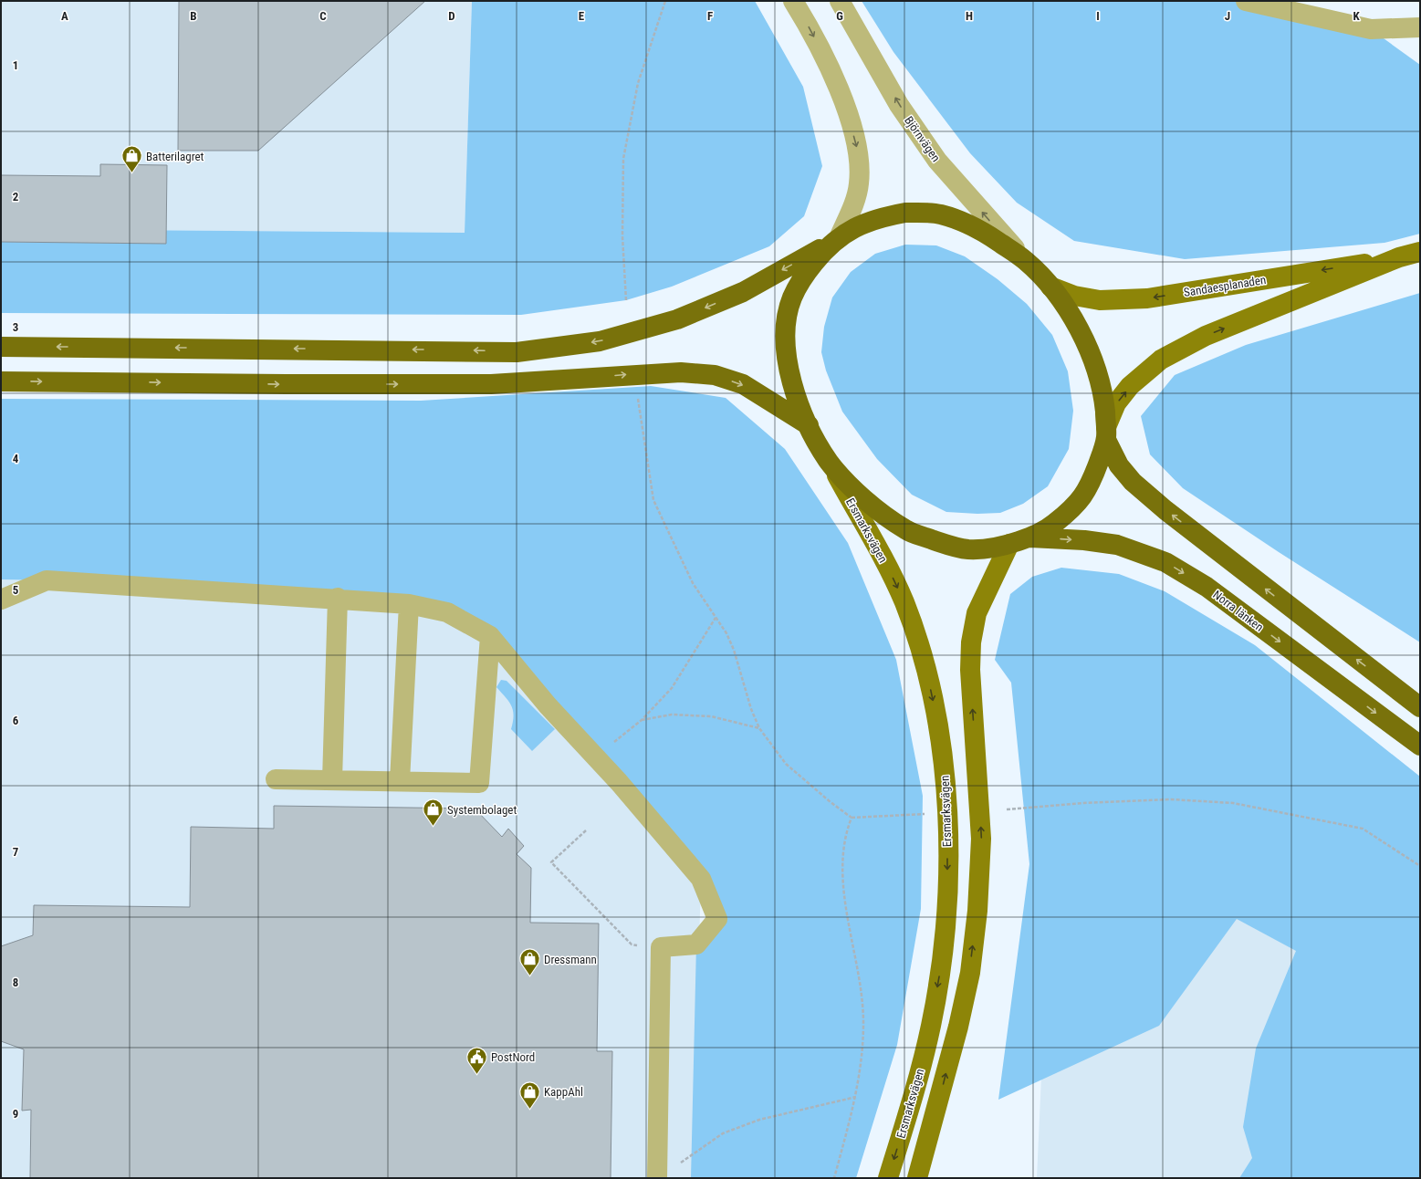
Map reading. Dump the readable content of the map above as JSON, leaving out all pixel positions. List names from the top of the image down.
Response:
{
  "streets": {
    "highway": ["Norra länken"],
    "main road": ["Sandaesplanaden", "Ersmarksvägen"],
    "street": ["Björnvägen"]
  },
  "one_way": ["Björnvägen"],
  "places": {
    "shop": [
      "Batterilagret",
      "Systembolaget",
      "Dressmann",
      "KappAhl"
    ],
    "public building": ["PostNord"]
  },
  "grid": {
    "columns": [
      "A",
      "B",
      "C",
      "D",
      "E",
      "F",
      "G",
      "H",
      "I",
      "J",
      "K"
    ],
    "rows": [
      "1",
      "2",
      "3",
      "4",
      "5",
      "6",
      "7",
      "8",
      "9"
    ]
  }
}
